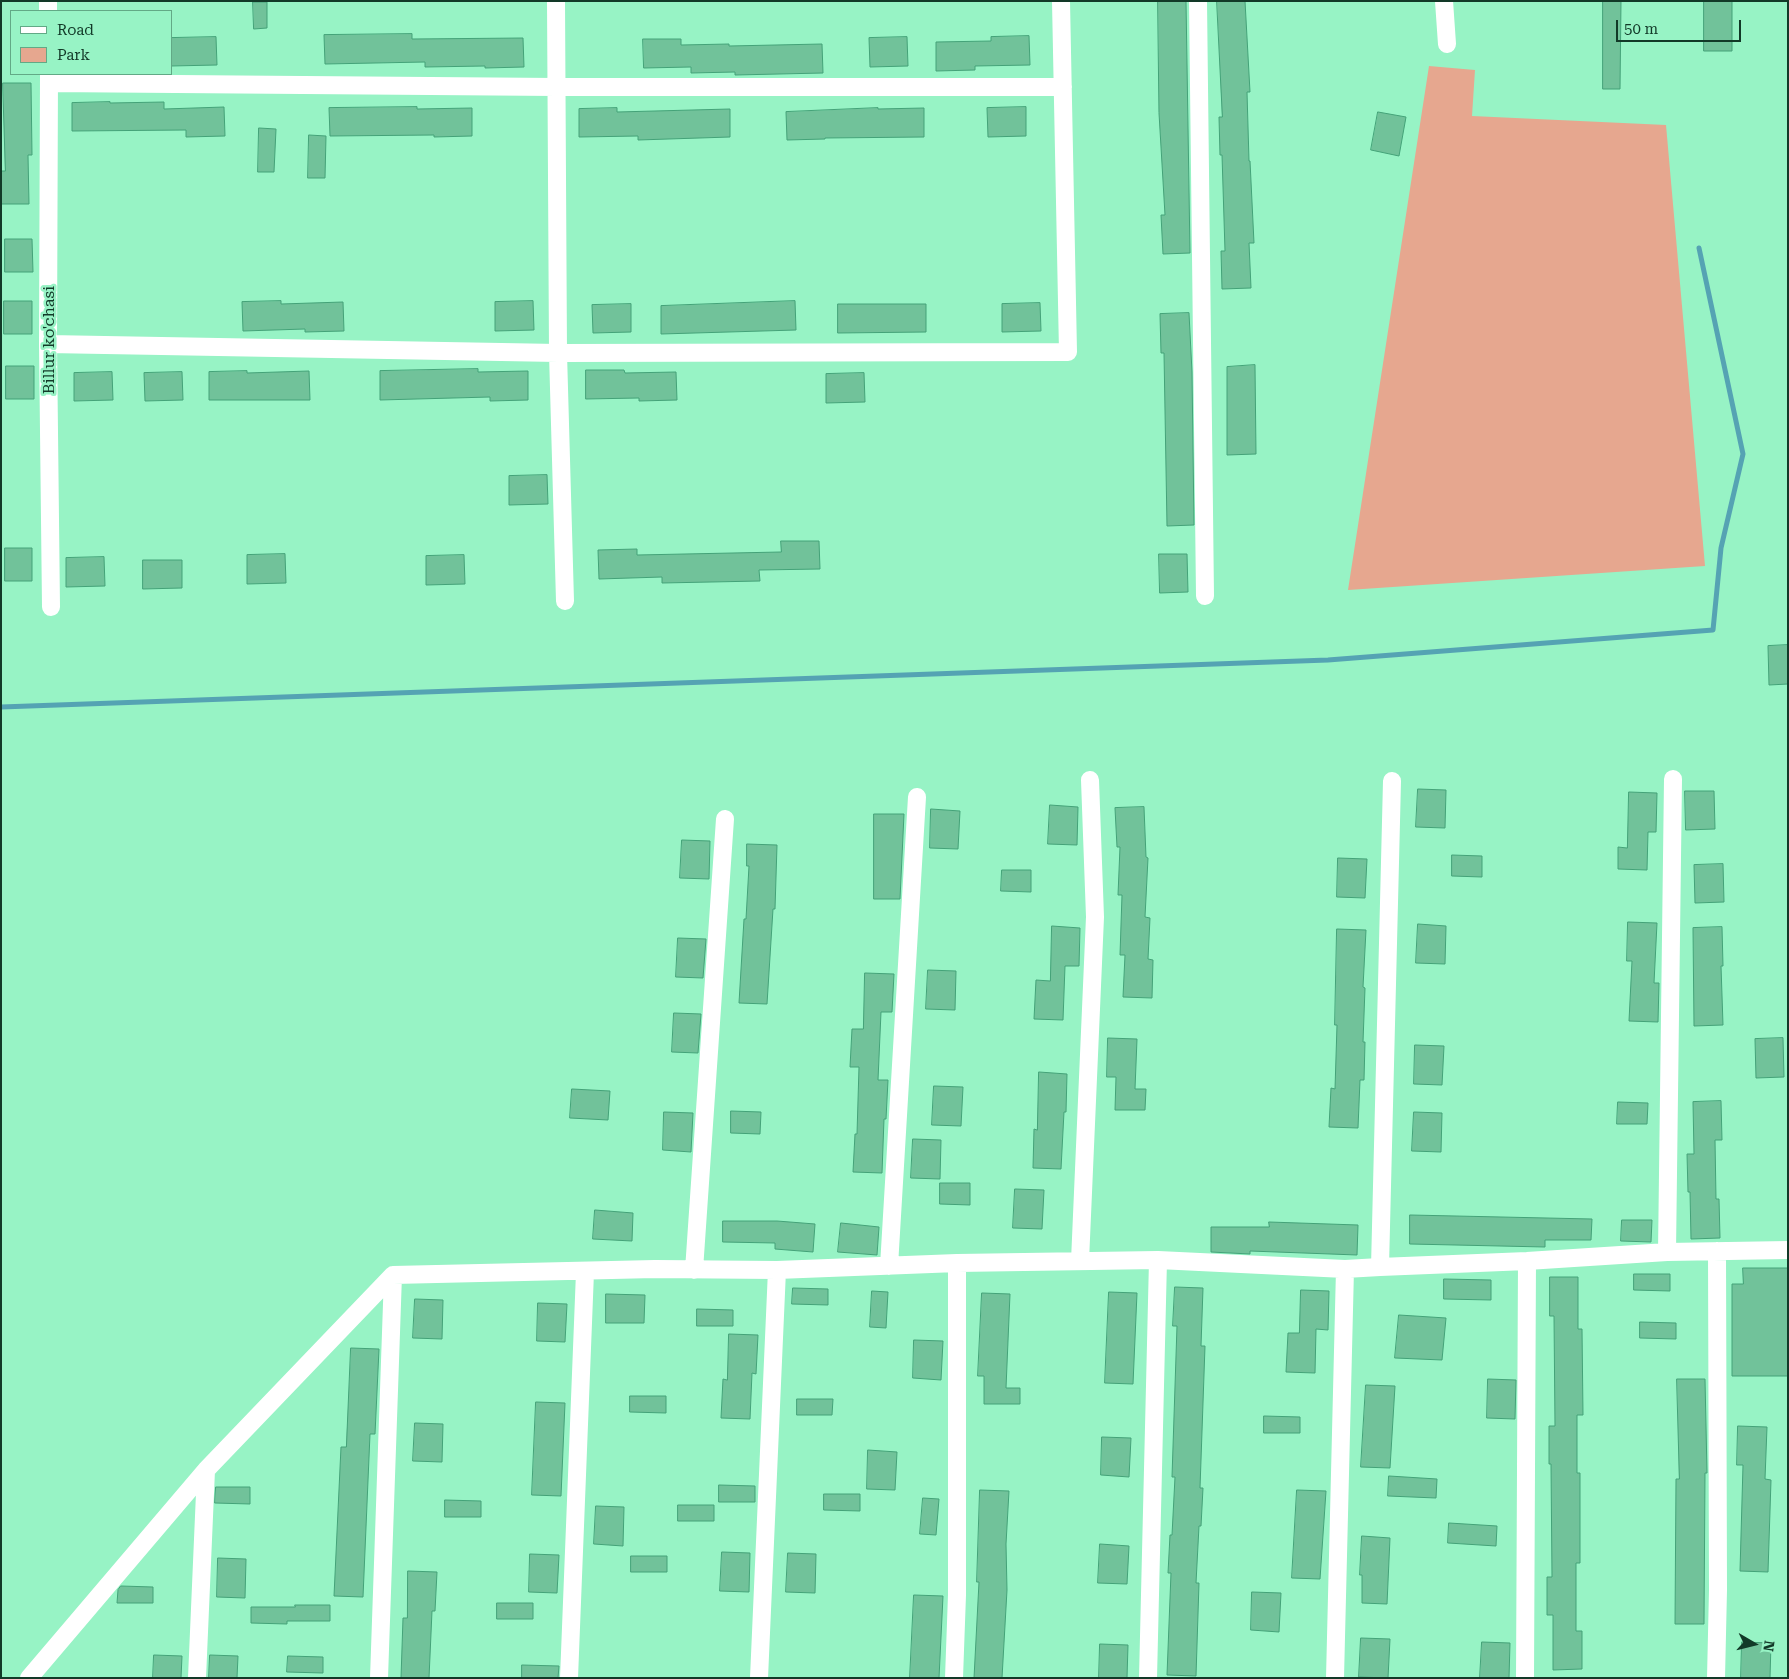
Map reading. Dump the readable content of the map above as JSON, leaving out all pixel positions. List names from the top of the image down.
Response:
{
  "streets": {
    "street": ["Billur ko'chasi"]
  },
  "legend": ["Road", "Park"],
  "scale_bar": "50 m",
  "north": "right"
}
